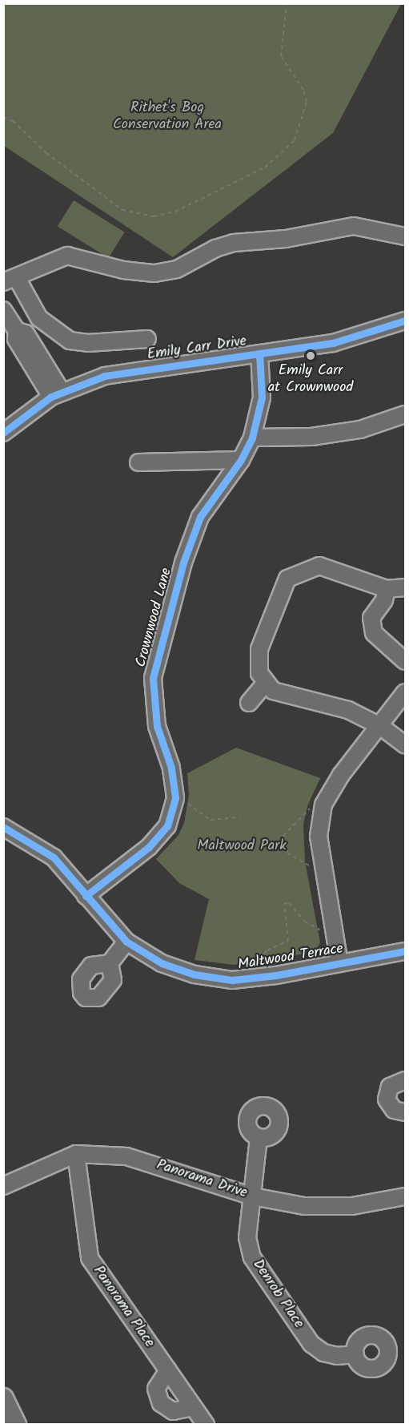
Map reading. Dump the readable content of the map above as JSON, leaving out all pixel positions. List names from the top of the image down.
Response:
{
  "streets": {
    "street": [
      "Emily Carr Drive",
      "Crownwood Lane",
      "Maltwood Terrace",
      "Panorama Drive",
      "Denrob Place",
      "Panorama Place"
    ]
  },
  "crossings": [
    ["Emily Carr Drive", "Crownwood Lane"],
    ["Crownwood Lane", "Maltwood Terrace"],
    ["Panorama Drive", "Denrob Place"],
    ["Panorama Drive", "Panorama Place"]
  ],
  "parks": ["Rithet's Bog Conservation Area", "Maltwood Park"],
  "places": ["Emily Carr at Crownwood"]
}
